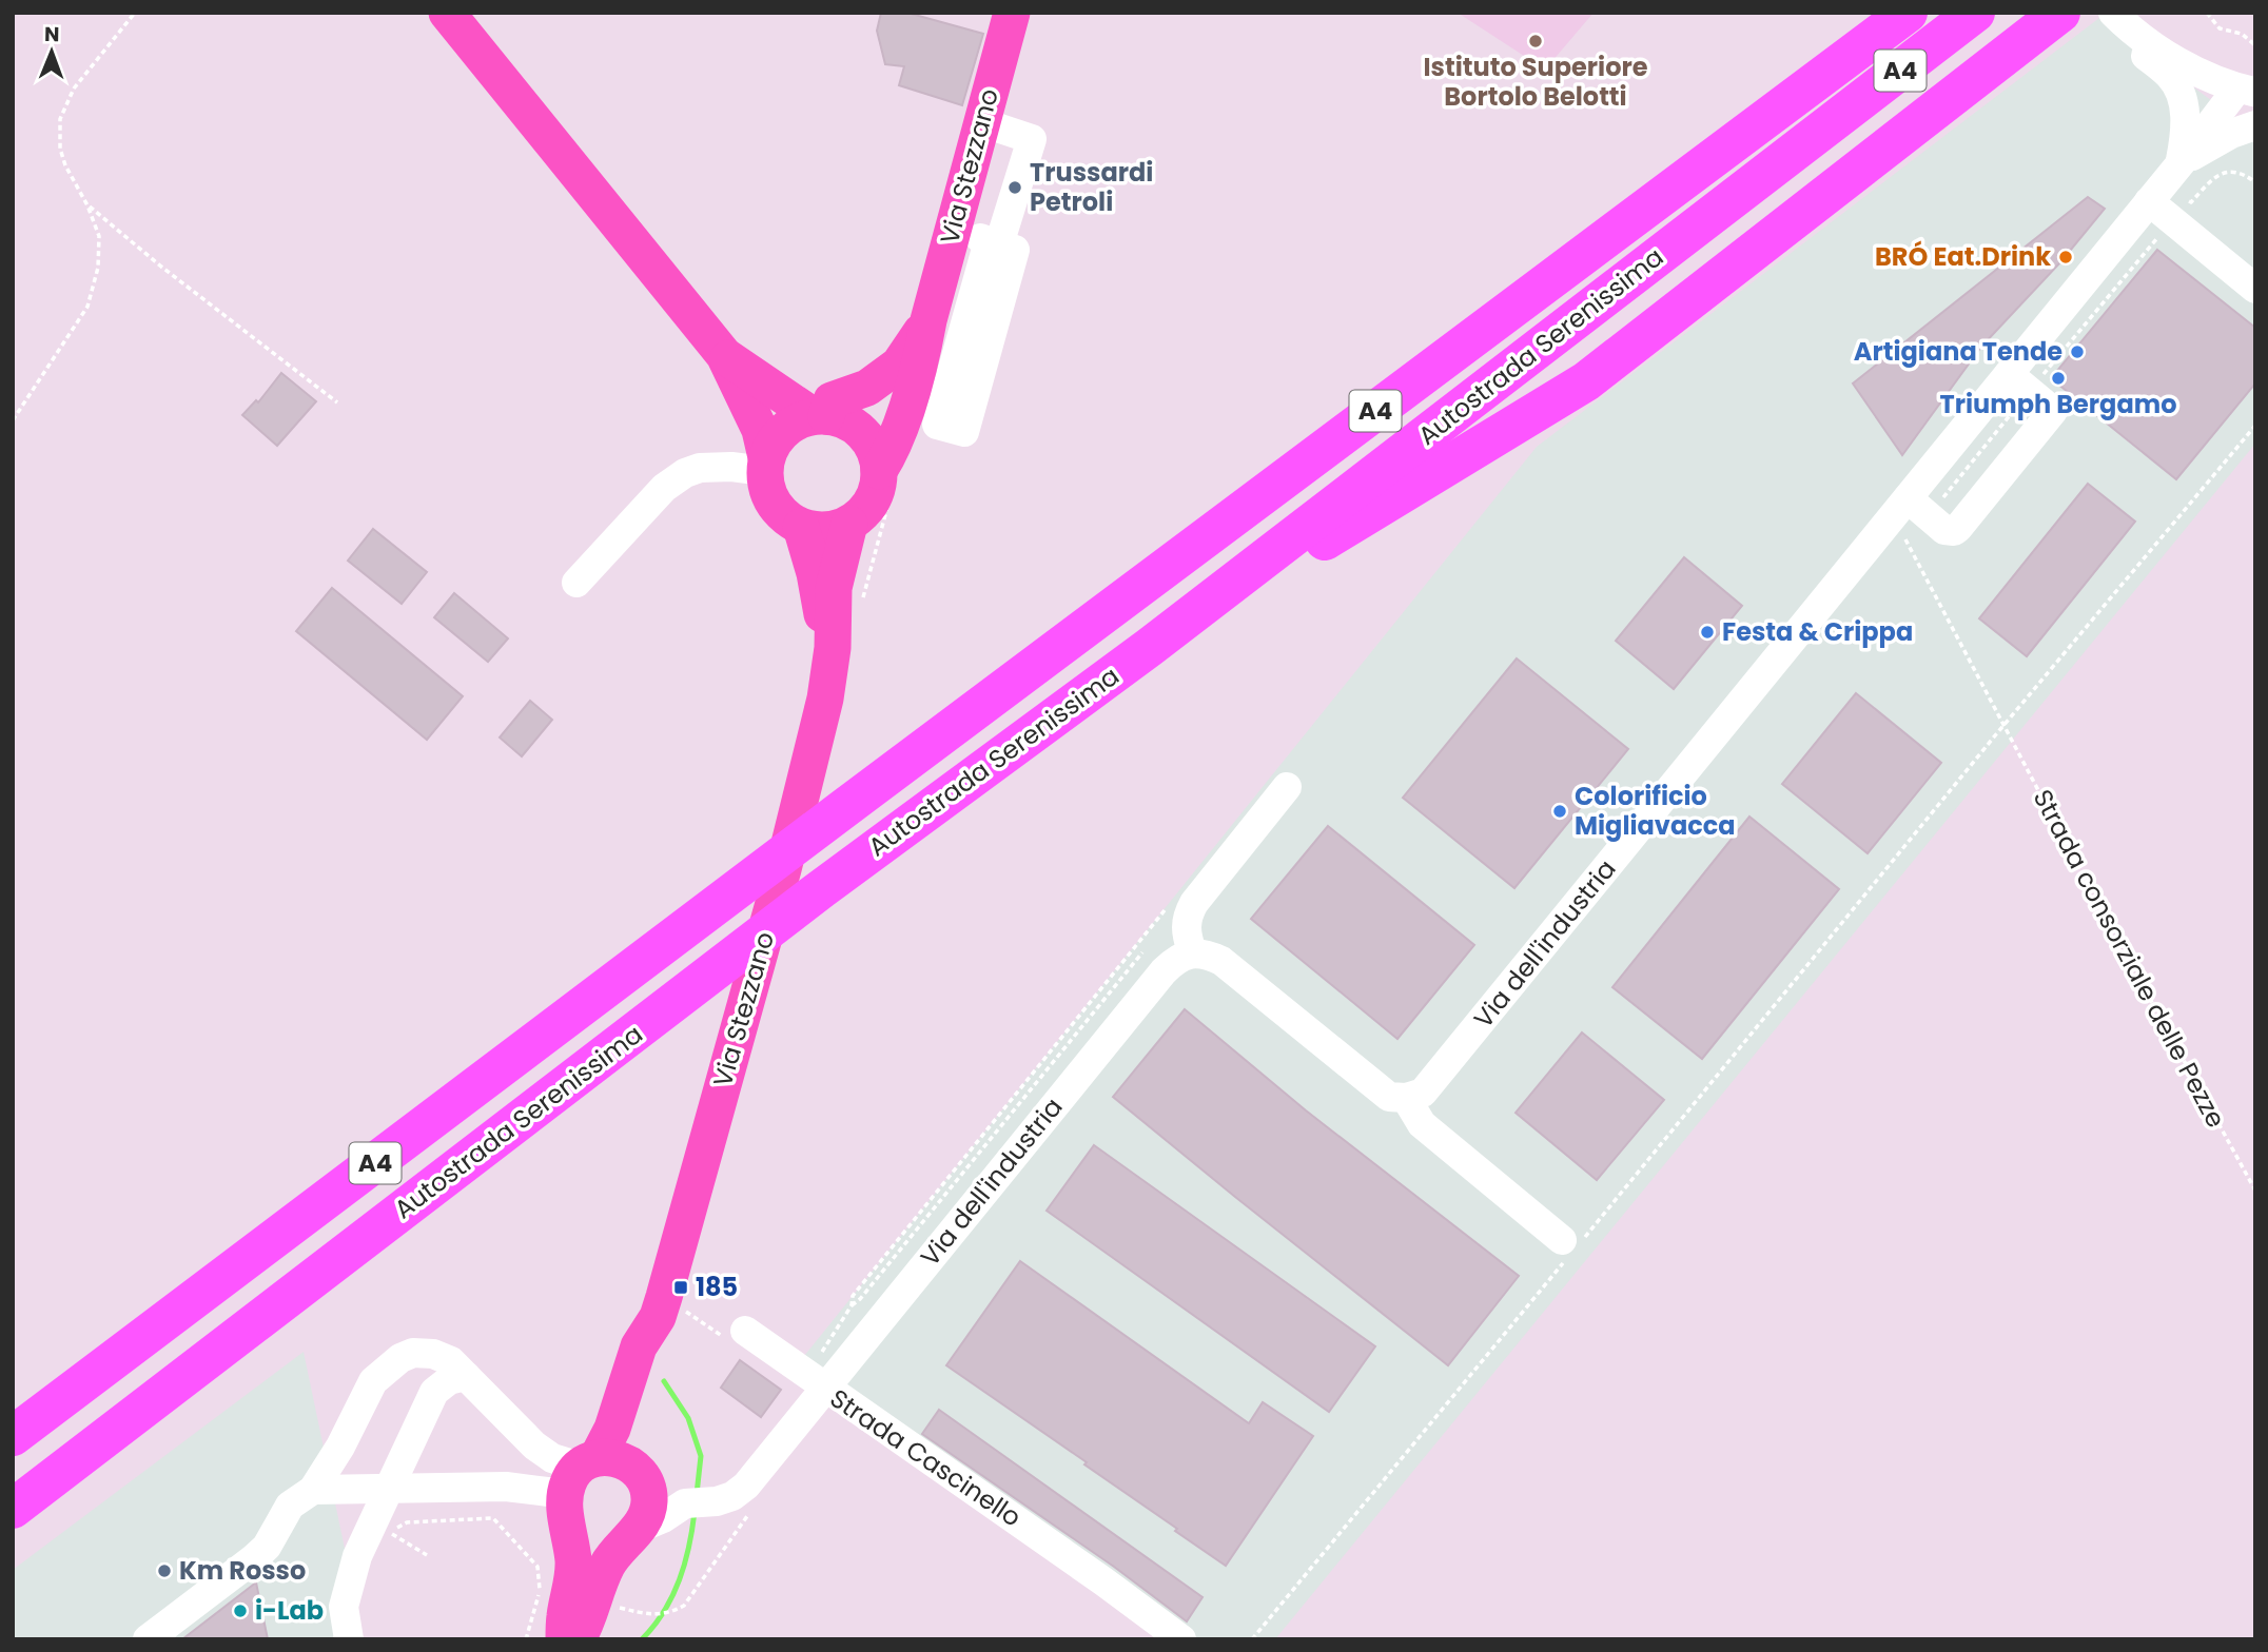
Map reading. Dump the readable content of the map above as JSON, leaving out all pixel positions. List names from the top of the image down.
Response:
{
  "streets": {
    "highway": ["A4", "Autostrada Serenissima"],
    "main road": ["Via Stezzano"],
    "street": ["Via dell'industria", "Strada Cascinello"],
    "path": ["Strada consorziale delle Pezze"]
  },
  "crossings": [
    ["Via Stezzano", "Strada Cascinello"],
    ["Via dell'industria", "Strada consorziale delle Pezze"],
    ["Via dell'industria", "Strada Cascinello"]
  ],
  "places": {
    "other": [
      "Istituto Superiore Bortolo Belotti",
      "Trussardi Petroli",
      "BRÓ Eat.Drink",
      "Artigiana Tende",
      "Triumph Bergamo",
      "Festa & Crippa",
      "Colorificio Migliavacca",
      "Km Rosso",
      "i-Lab"
    ],
    "transit": ["185"]
  },
  "north": "top"
}
